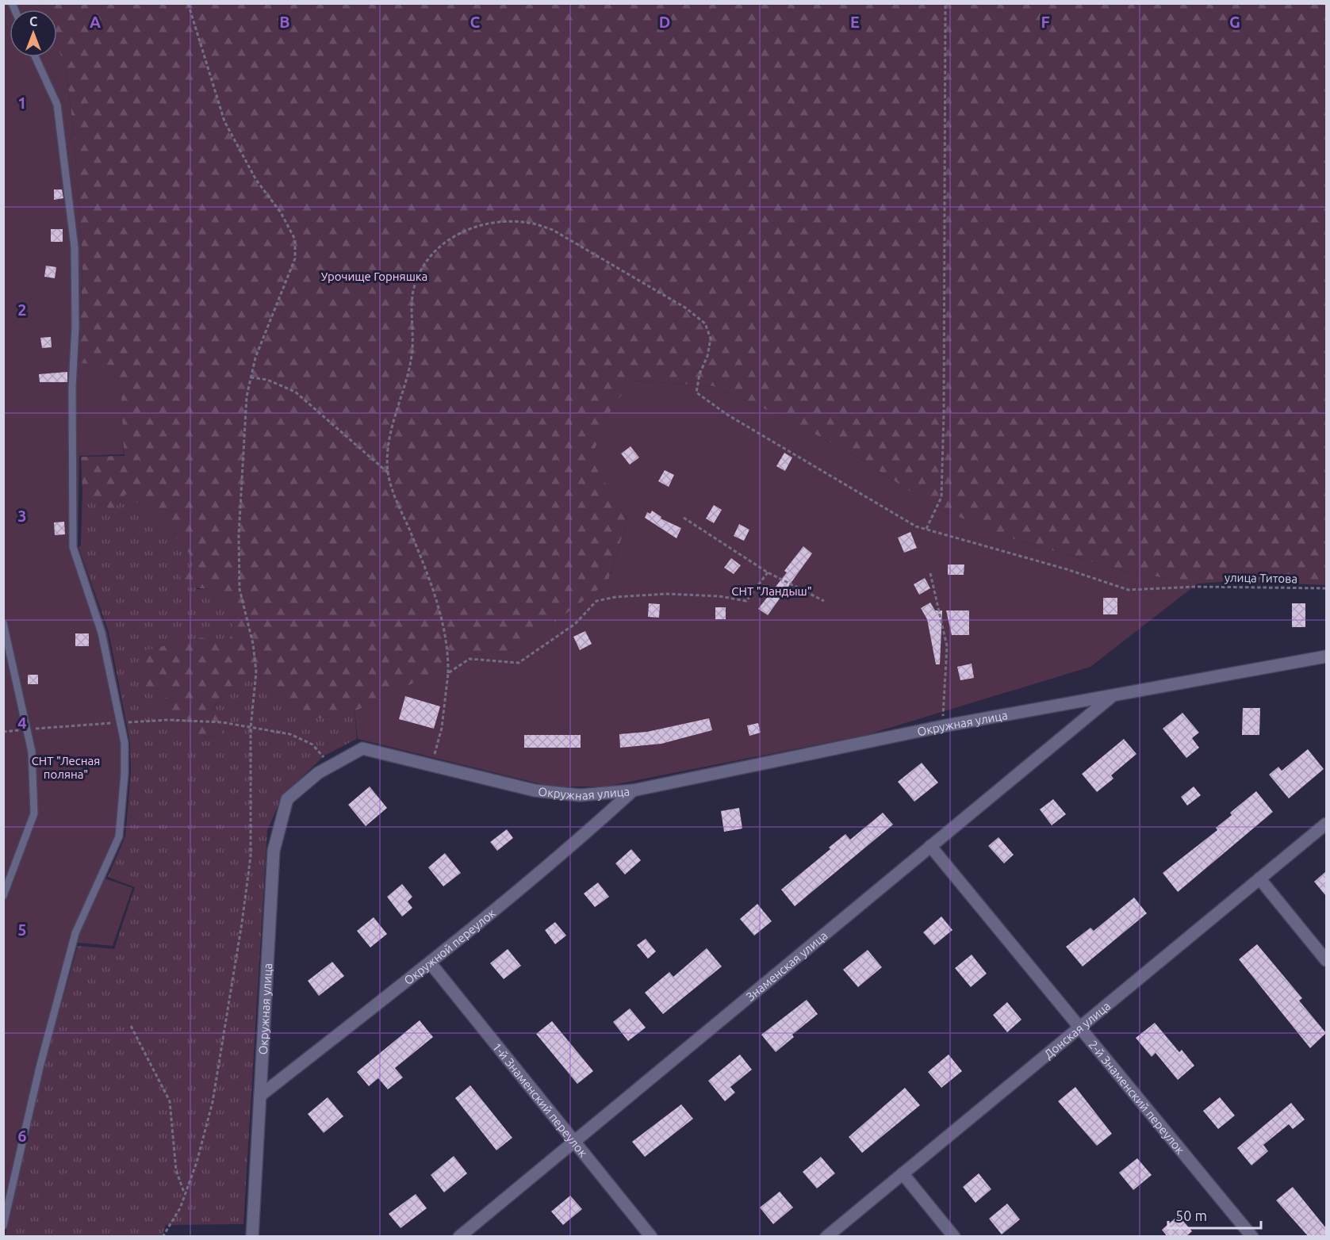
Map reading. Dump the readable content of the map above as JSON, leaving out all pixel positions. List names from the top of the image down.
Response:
{
  "streets": {
    "street": [
      "Окружная улица",
      "Окружной переулок",
      "Знаменская улица",
      "Донская улица",
      "2-й Знаменский переулок",
      "1-й Знаменский переулок"
    ],
    "path": ["улица Титова"]
  },
  "crossings": [
    ["Окружная улица", "Окружной переулок"],
    ["Окружная улица", "Знаменская улица"],
    ["Окружной переулок", "1-й Знаменский переулок"],
    ["Знаменская улица", "2-й Знаменский переулок"],
    ["Знаменская улица", "1-й Знаменский переулок"],
    ["Донская улица", "2-й Знаменский переулок"]
  ],
  "parks": ["Урочище Горняшка", "СНТ \"Ландыш\"", "СНТ \"Лесная поляна\""],
  "scale_bar": "50 m",
  "north": "top",
  "grid": {
    "columns": [
      "A",
      "B",
      "C",
      "D",
      "E",
      "F",
      "G"
    ],
    "rows": [
      "1",
      "2",
      "3",
      "4",
      "5",
      "6"
    ]
  }
}
